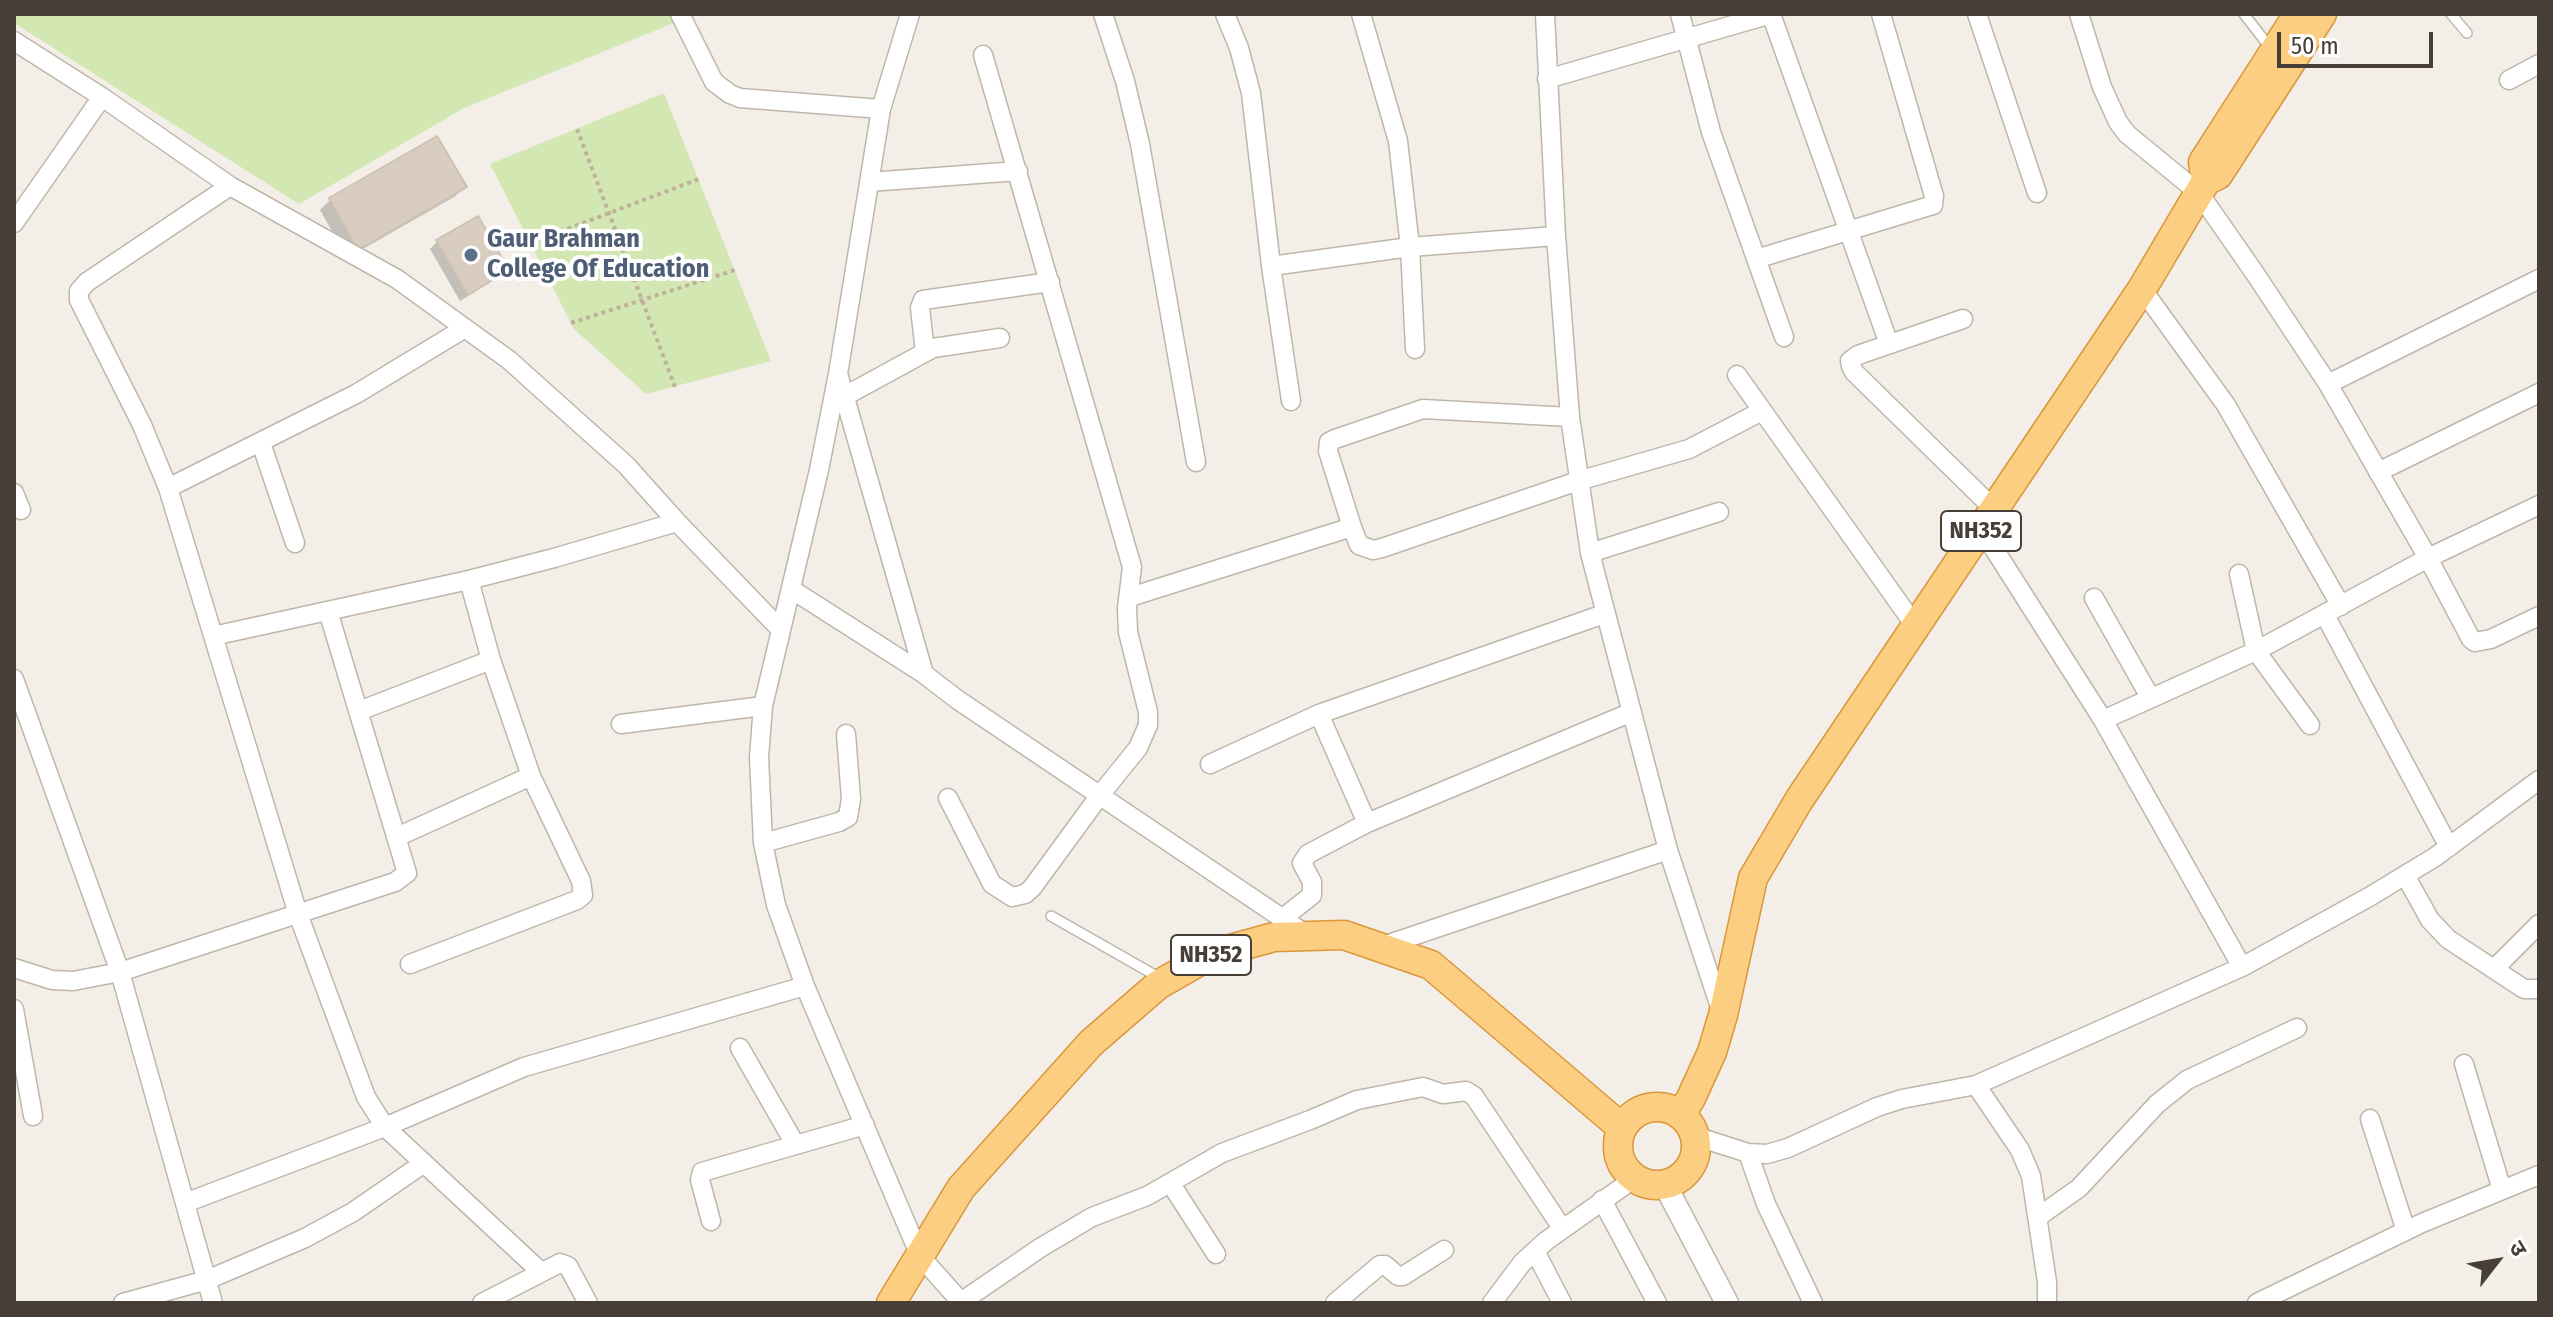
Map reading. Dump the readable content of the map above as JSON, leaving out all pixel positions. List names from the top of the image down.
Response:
{
  "streets": {
    "highway": ["NH352"]
  },
  "places": ["Gaur Brahman College Of Education"],
  "scale_bar": "50 m",
  "north": "top right"
}
